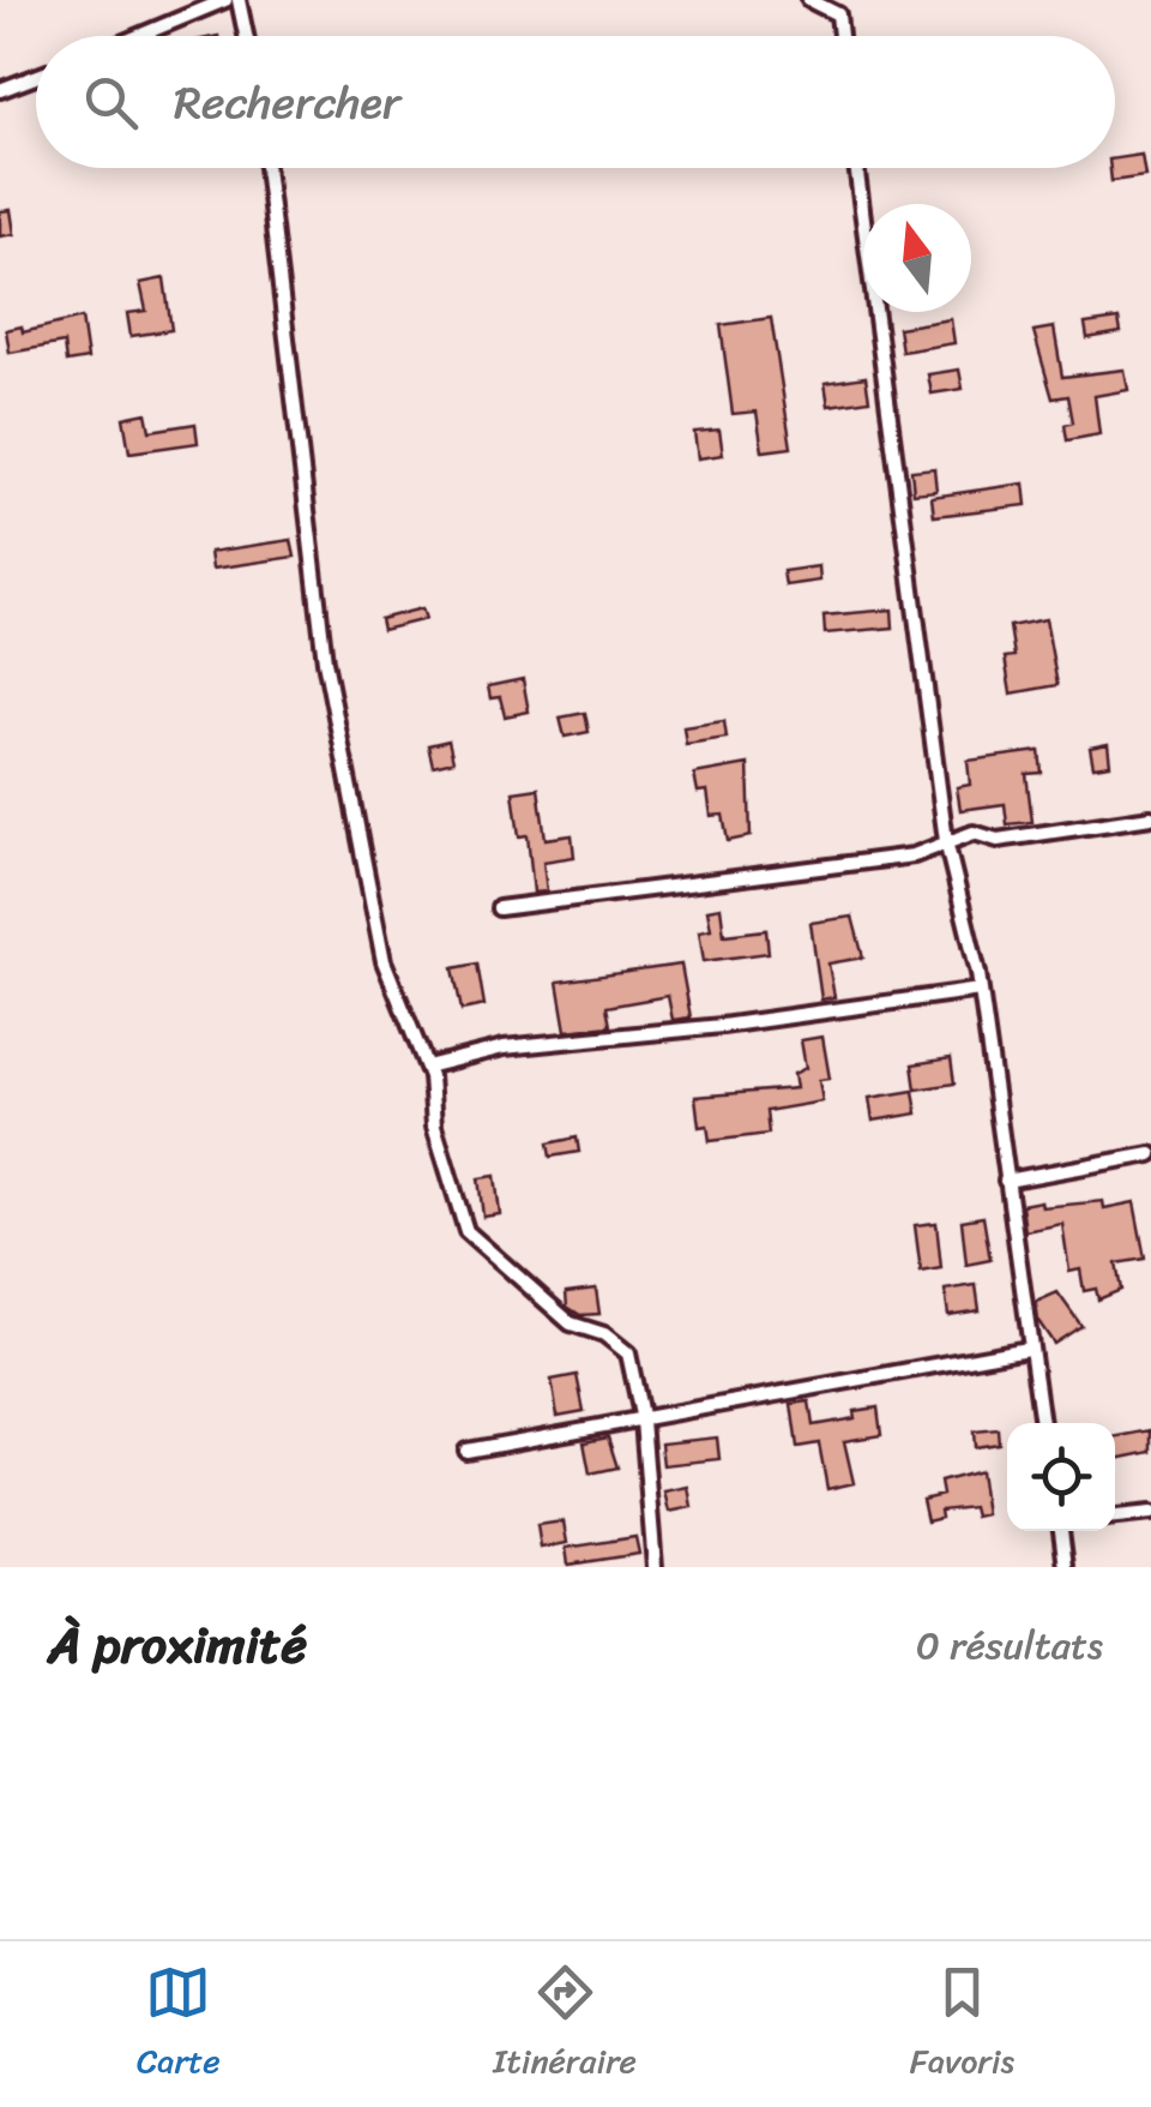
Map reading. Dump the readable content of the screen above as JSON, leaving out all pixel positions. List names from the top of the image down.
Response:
{
  "north": "top",
  "page": {
    "search": "Rechercher",
    "heading": ["À proximité", "0 résultats"],
    "nav": ["Carte", "Itinéraire", "Favoris"]
  }
}
